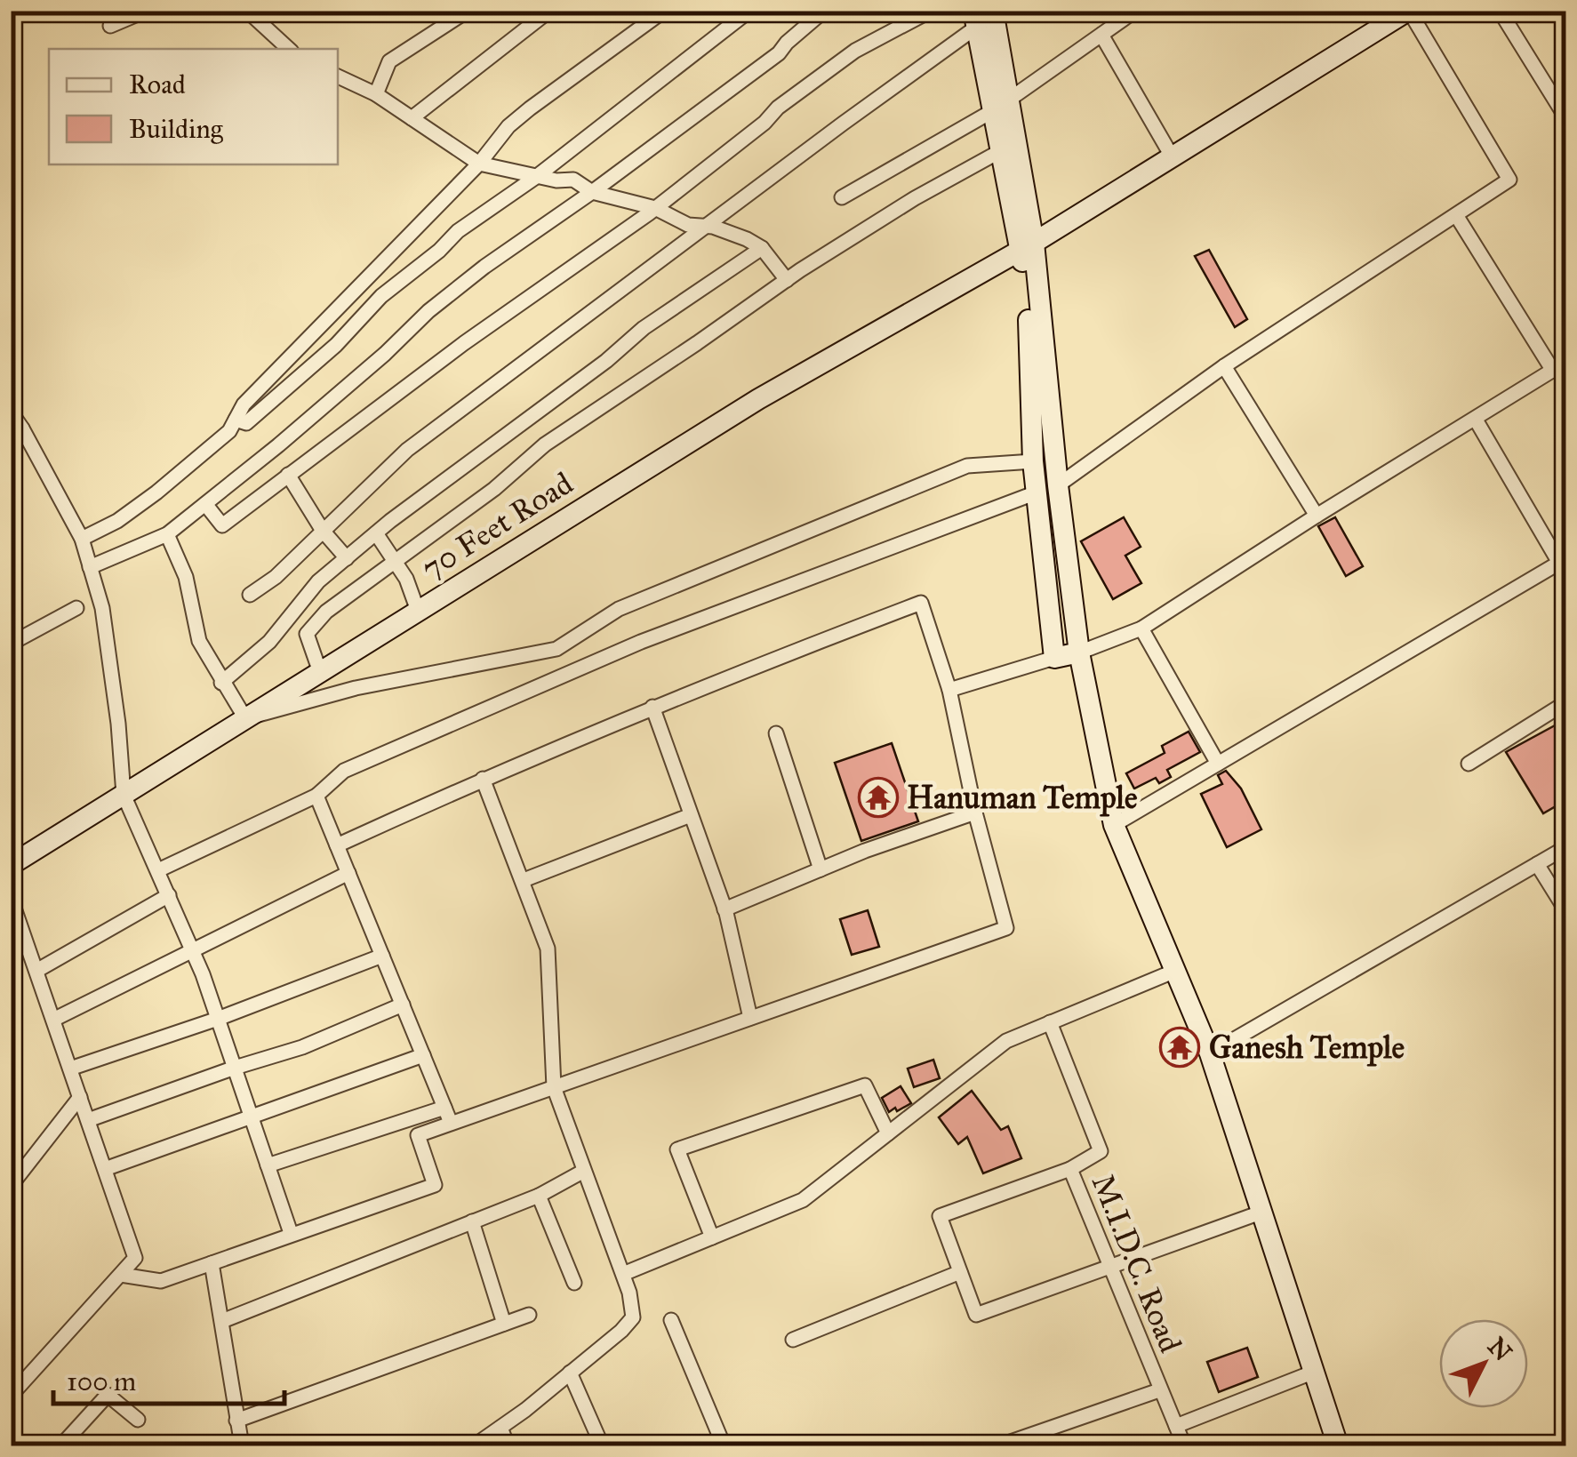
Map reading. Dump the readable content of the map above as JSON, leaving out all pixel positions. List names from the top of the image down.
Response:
{
  "streets": {
    "main road": ["70 Feet Road"],
    "street": ["M.I.D.C. Road"]
  },
  "places": {
    "temple": ["Hanuman Temple", "Ganesh Temple"]
  },
  "legend": ["Road", "Building"],
  "scale_bar": "100 m",
  "north": "top right"
}
